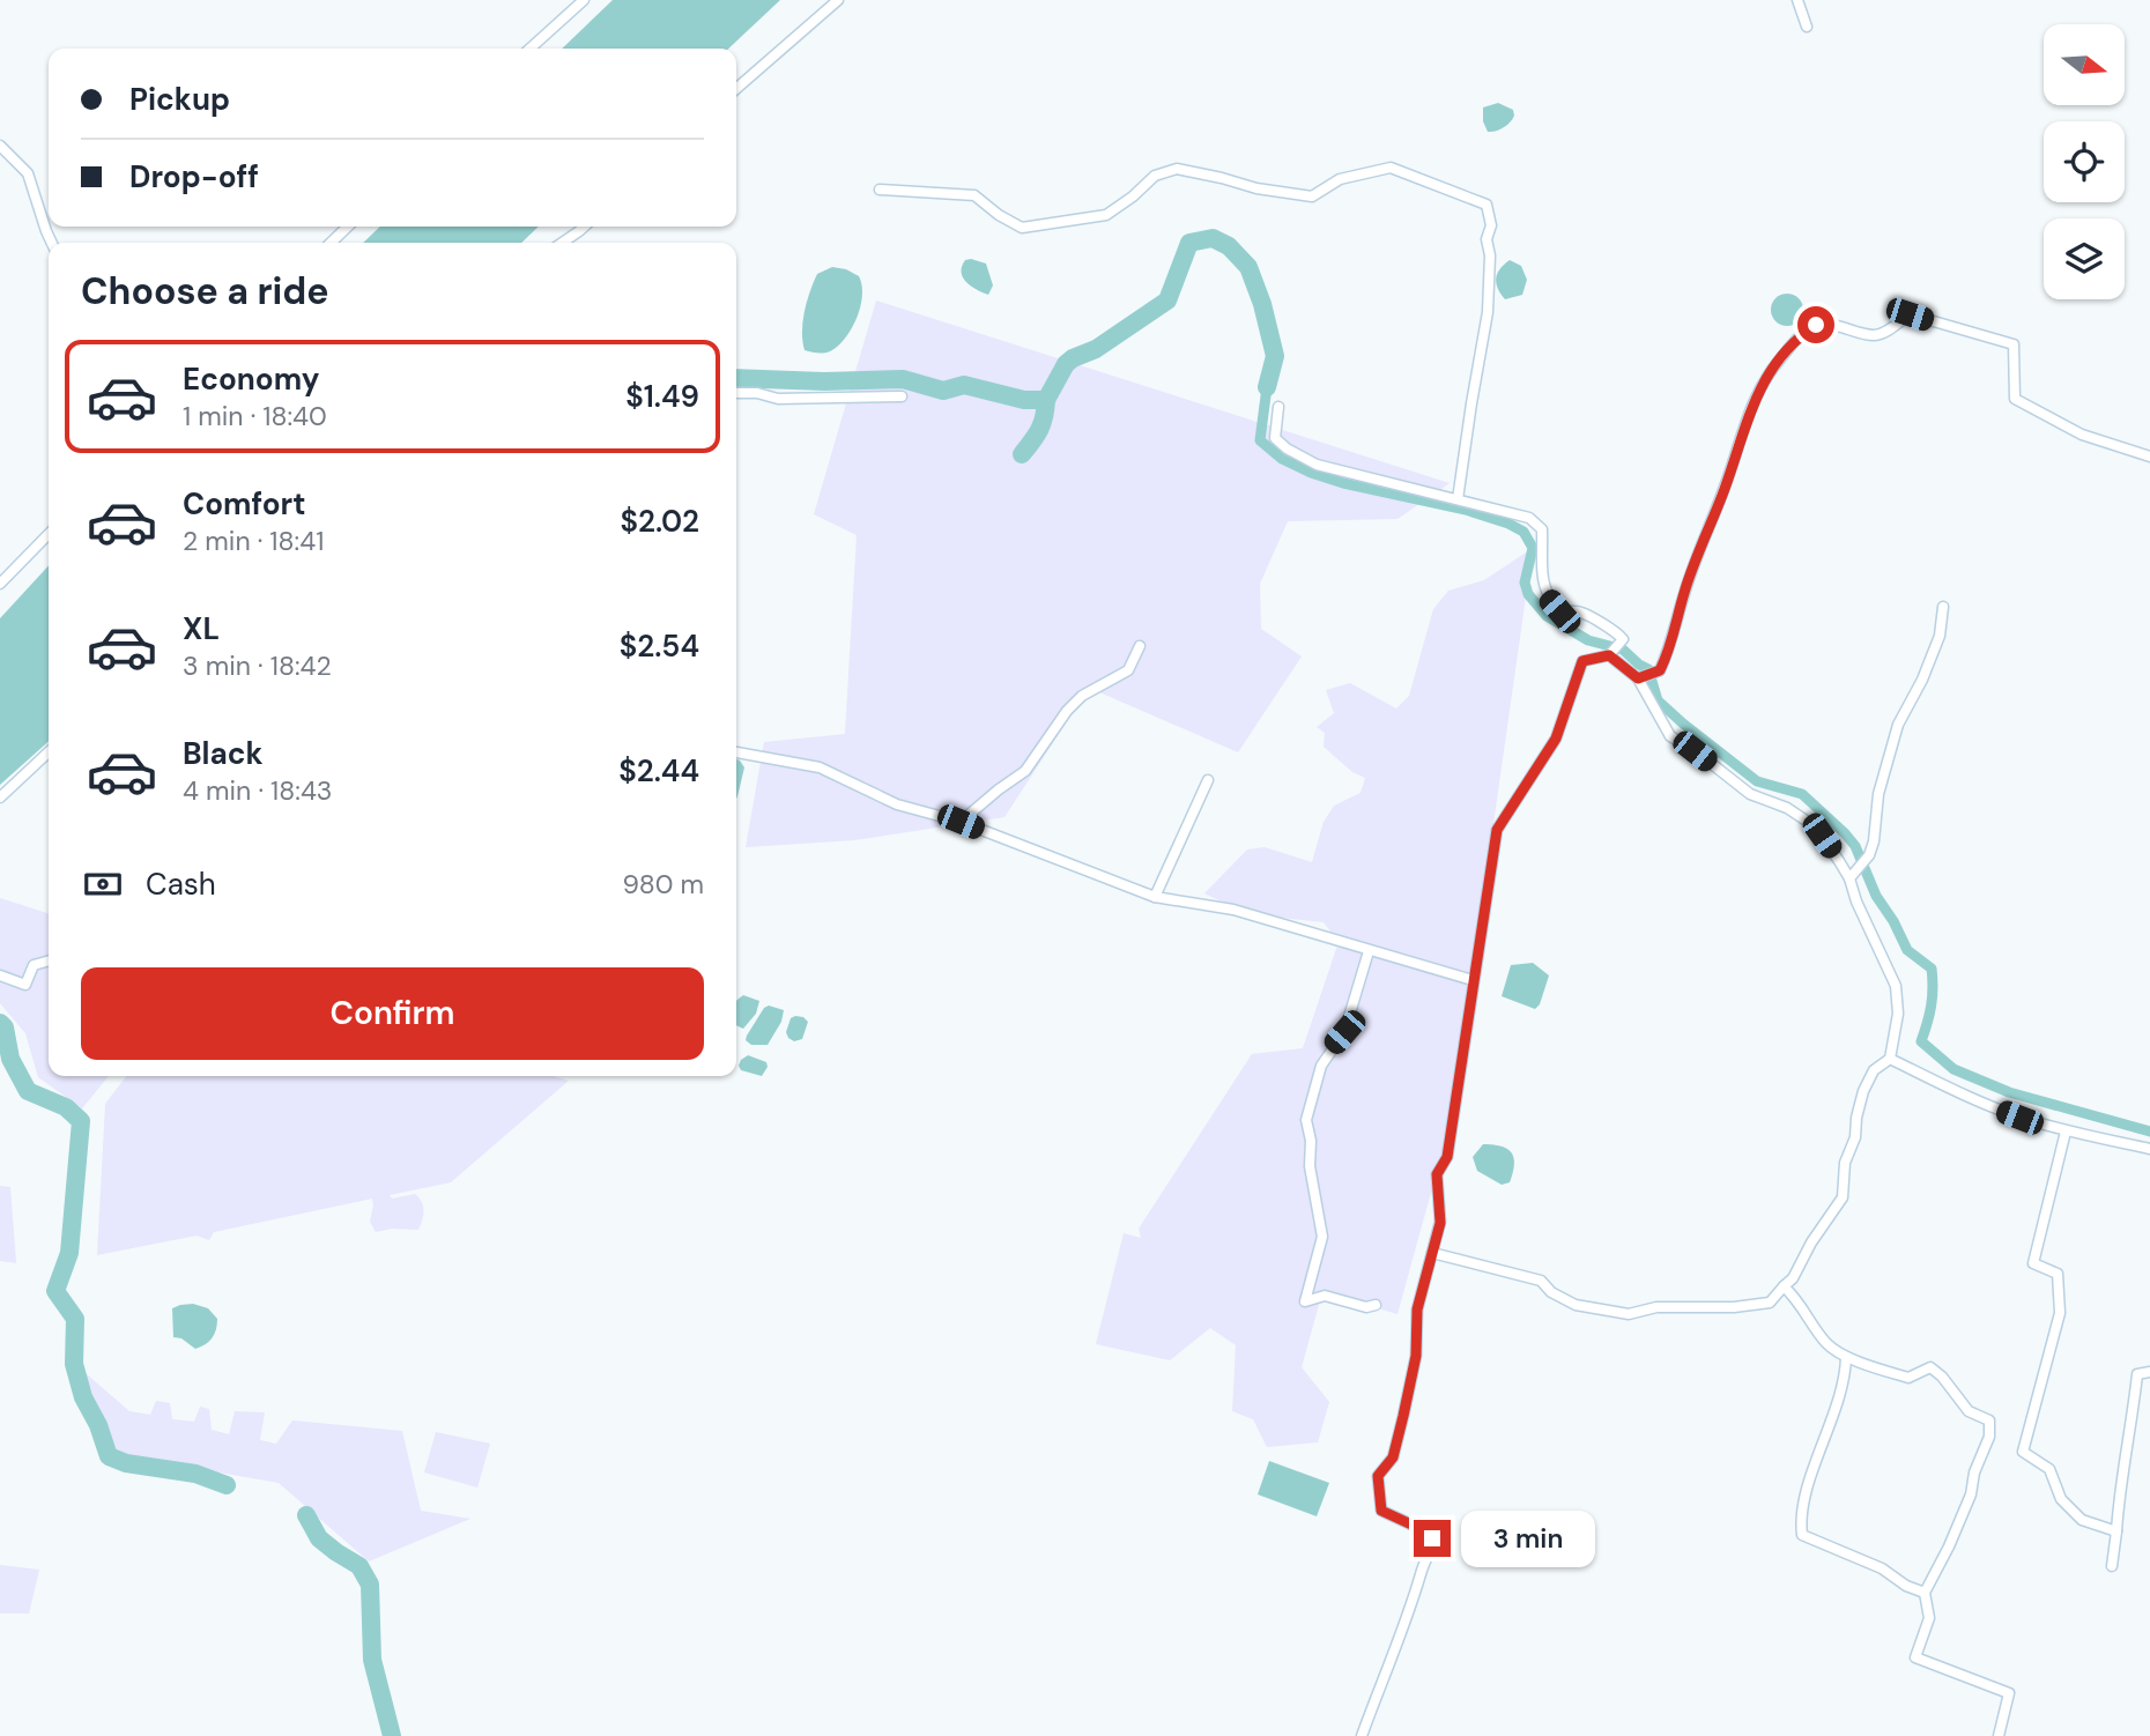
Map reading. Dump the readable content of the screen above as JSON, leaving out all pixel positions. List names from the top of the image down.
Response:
{
  "north": "right",
  "page": {
    "banner": ["Pickup", "Drop-off"],
    "heading": "Choose a ride",
    "list": [
      {
        "name": "Economy",
        "note": "1 min · 18:40",
        "value": "$1.49"
      },
      {
        "name": "Comfort",
        "note": "2 min · 18:41",
        "value": "$2.02"
      },
      {
        "name": "XL",
        "note": "3 min · 18:42",
        "value": "$2.54"
      },
      {
        "name": "Black",
        "note": "4 min · 18:43",
        "value": "$2.44"
      }
    ],
    "pay": ["Cash", "980 m"],
    "buttons": "Confirm",
    "bubble": "3 min"
  }
}
